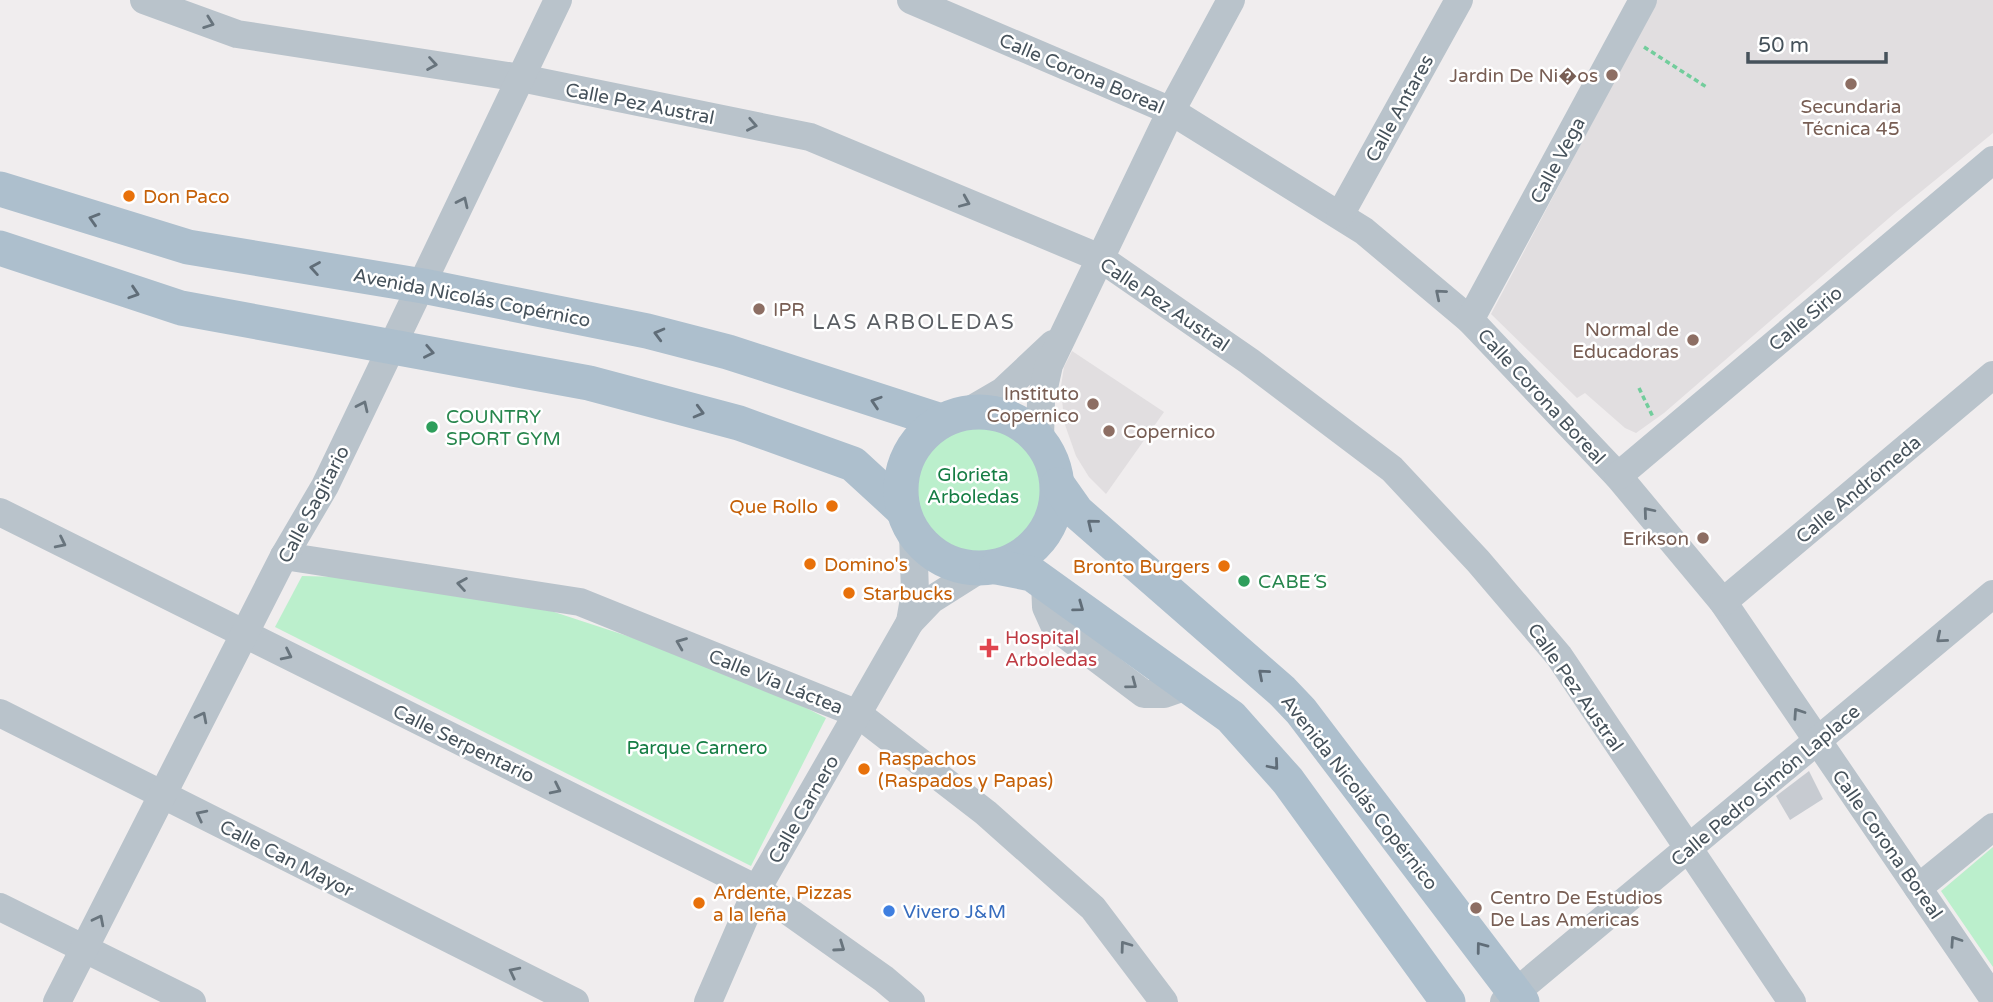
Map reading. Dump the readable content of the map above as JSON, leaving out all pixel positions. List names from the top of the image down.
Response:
{
  "streets": {
    "main road": ["Avenida Nicolás Copérnico"],
    "street": [
      "Calle Corona Boreal",
      "Calle Pez Austral",
      "Calle Antares",
      "Calle Vega",
      "Calle Sirio",
      "Calle Andrómeda",
      "Calle Sagitario",
      "Calle Vía Láctea",
      "Calle Serpentario",
      "Calle Pedro Simón Laplace",
      "Calle Carnero",
      "Calle Can Mayor"
    ]
  },
  "crossings": [
    ["Calle Corona Boreal", "Calle Antares"],
    ["Calle Corona Boreal", "Calle Vega"],
    ["Calle Corona Boreal", "Calle Sirio"],
    ["Calle Corona Boreal", "Calle Andrómeda"],
    ["Calle Corona Boreal", "Calle Pedro Simón Laplace"],
    ["Calle Pez Austral", "Calle Sagitario"],
    ["Calle Pez Austral", "Calle Pedro Simón Laplace"],
    ["Avenida Nicolás Copérnico", "Calle Sagitario"],
    ["Avenida Nicolás Copérnico", "Calle Pedro Simón Laplace"],
    ["Avenida Nicolás Copérnico", "Calle Carnero"],
    ["Calle Sagitario", "Calle Vía Láctea"],
    ["Calle Sagitario", "Calle Serpentario"],
    ["Calle Sagitario", "Calle Can Mayor"],
    ["Calle Vía Láctea", "Calle Carnero"],
    ["Calle Serpentario", "Calle Carnero"]
  ],
  "one_way": [
    "Calle Corona Boreal",
    "Calle Pez Austral",
    "Calle Sagitario",
    "Calle Vía Láctea",
    "Calle Serpentario",
    "Calle Can Mayor"
  ],
  "districts": ["LAS ARBOLEDAS"],
  "parks": ["Glorieta Arboledas", "Parque Carnero"],
  "places": {
    "other": [
      "Jardin De Ni�os",
      "Secundaria Técnica 45",
      "Don Paco",
      "IPR",
      "Normal de Educadoras",
      "Instituto Copernico",
      "COUNTRY SPORT GYM",
      "Copernico",
      "Que Rollo",
      "Erikson",
      "Domino's",
      "Bronto Burgers",
      "CABE´S",
      "Starbucks",
      "Raspachos (Raspados y Papas)",
      "Ardente, Pizzas a la leña",
      "Centro De Estudios De Las Americas",
      "Vivero J&M"
    ],
    "health": ["Hospital Arboledas"]
  },
  "scale_bar": "50 m"
}
